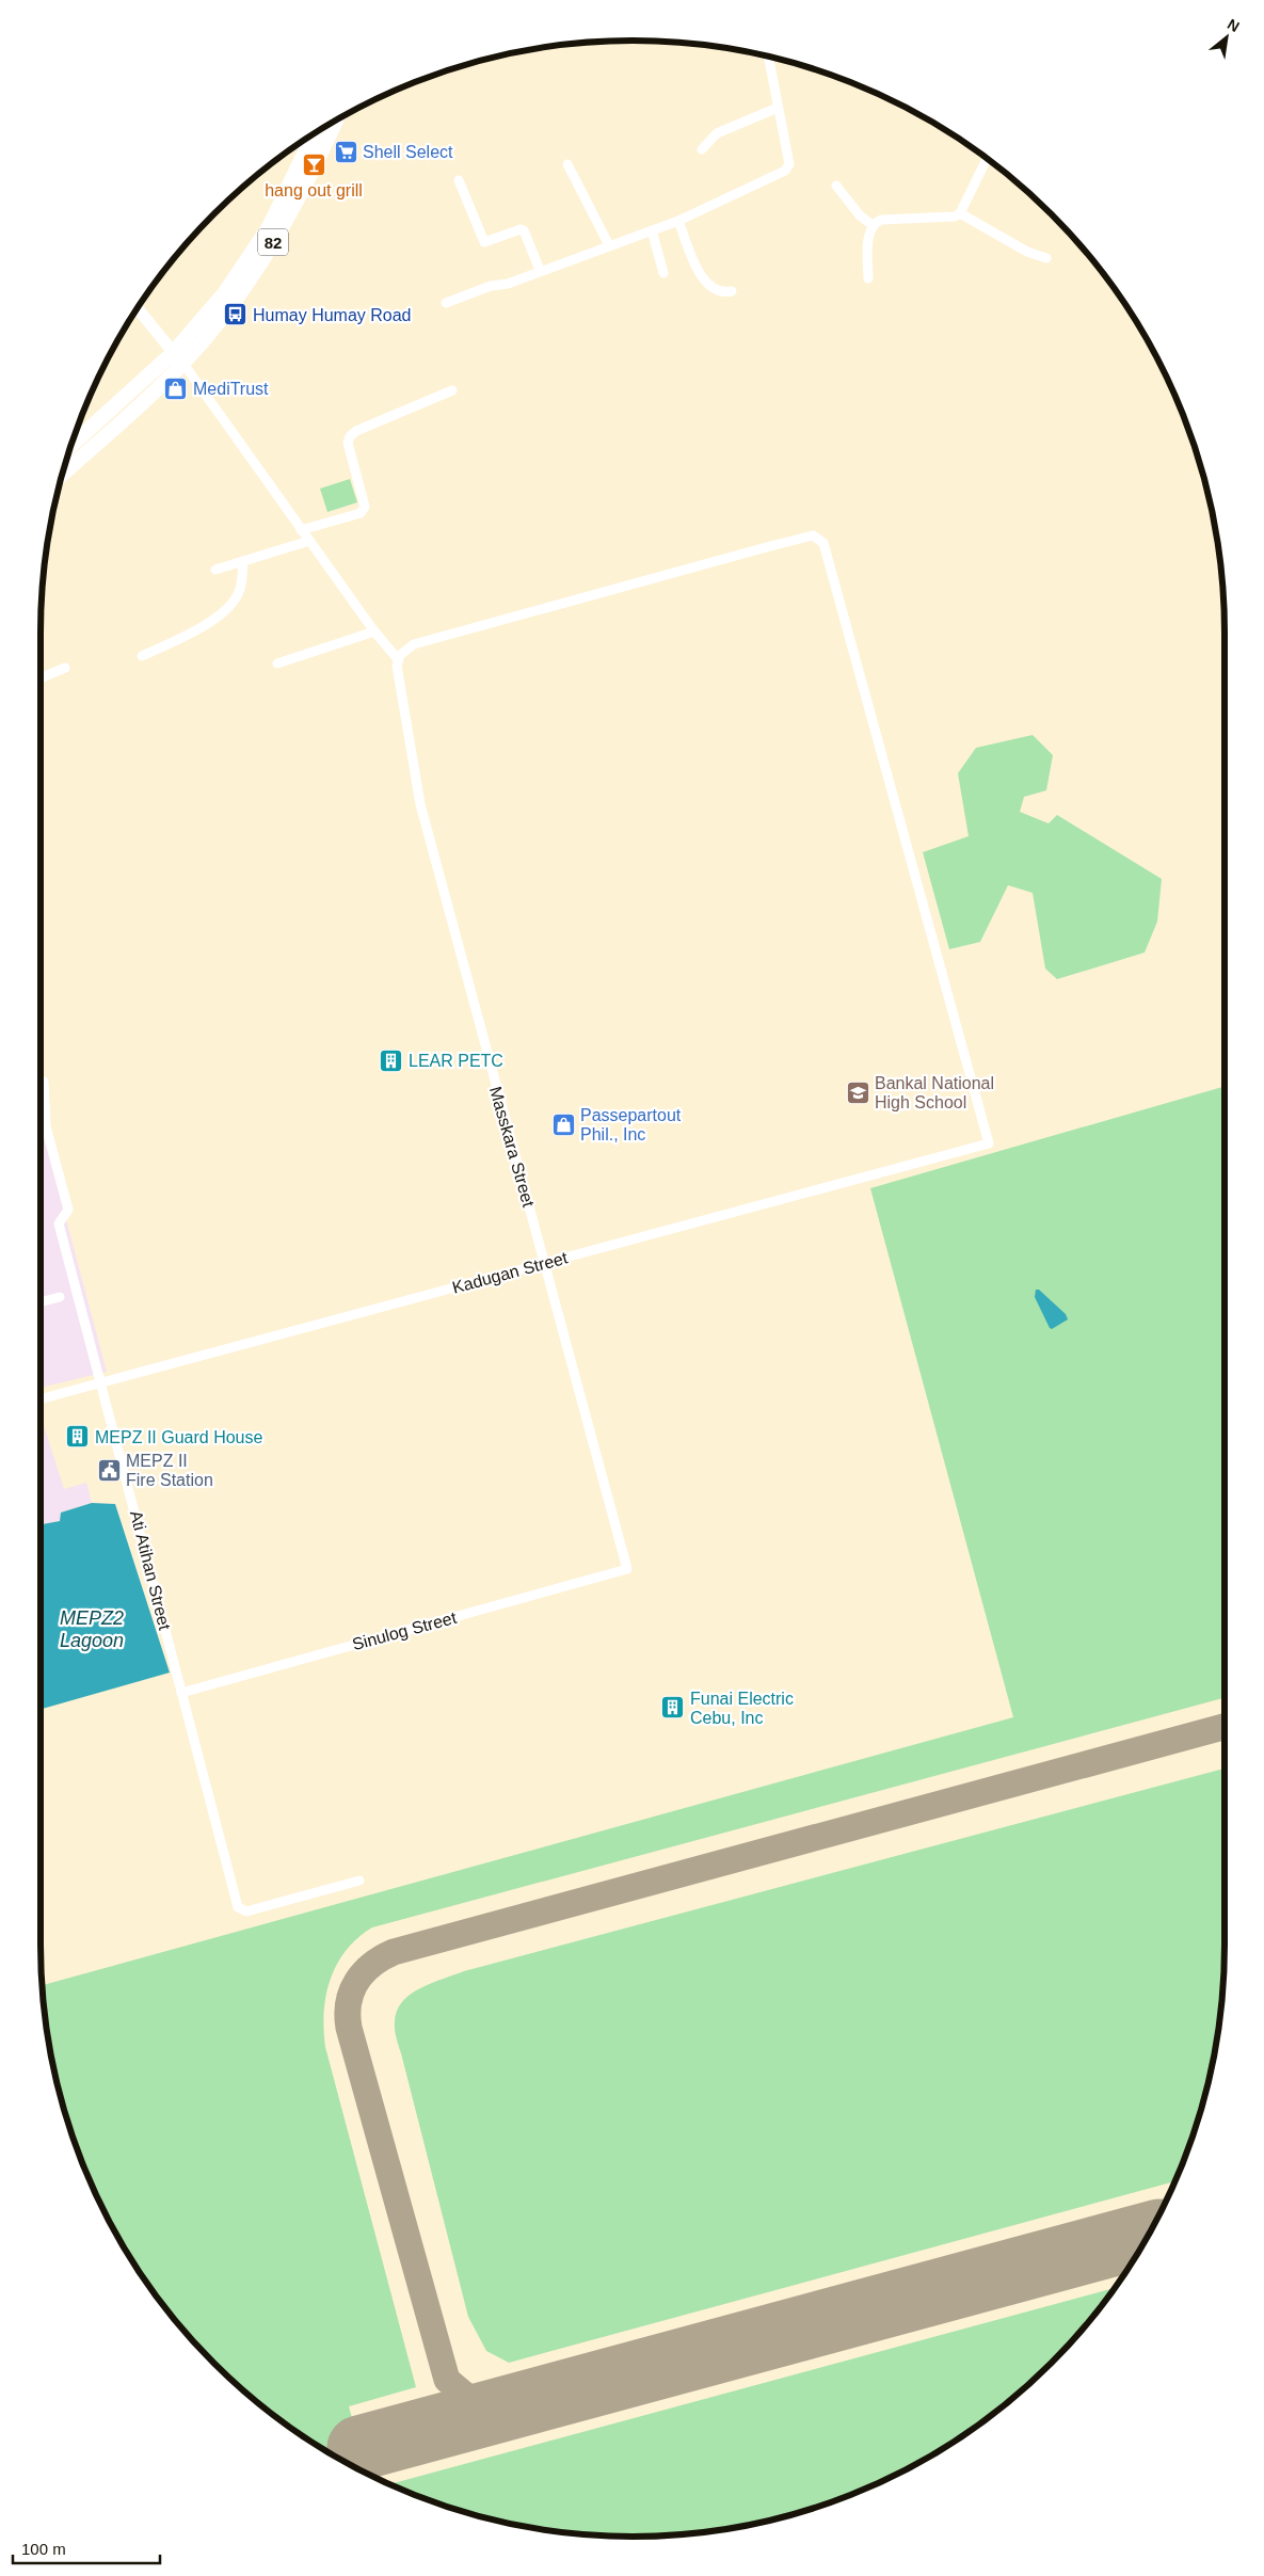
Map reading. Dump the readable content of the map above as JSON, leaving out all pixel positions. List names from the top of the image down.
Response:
{
  "streets": {
    "main road": ["82"],
    "street": [
      "Masskara Street",
      "Kadugan Street",
      "Ati Atihan Street",
      "Sinulog Street"
    ]
  },
  "crossings": [
    ["Masskara Street", "Kadugan Street"],
    ["Masskara Street", "Sinulog Street"],
    ["Kadugan Street", "Ati Atihan Street"],
    ["Ati Atihan Street", "Sinulog Street"]
  ],
  "water": ["MEPZ2 Lagoon"],
  "places": {
    "supermarket": ["Shell Select"],
    "bar": ["hang out grill"],
    "bus stop": ["Humay Humay Road"],
    "shop": ["MediTrust", "Passepartout Phil., Inc"],
    "building": ["LEAR PETC", "MEPZ II Guard House", "Funai Electric Cebu, Inc"],
    "school or university": ["Bankal National High School"],
    "public building": ["MEPZ II Fire Station"]
  },
  "scale_bar": "100 m",
  "north": "top right"
}
